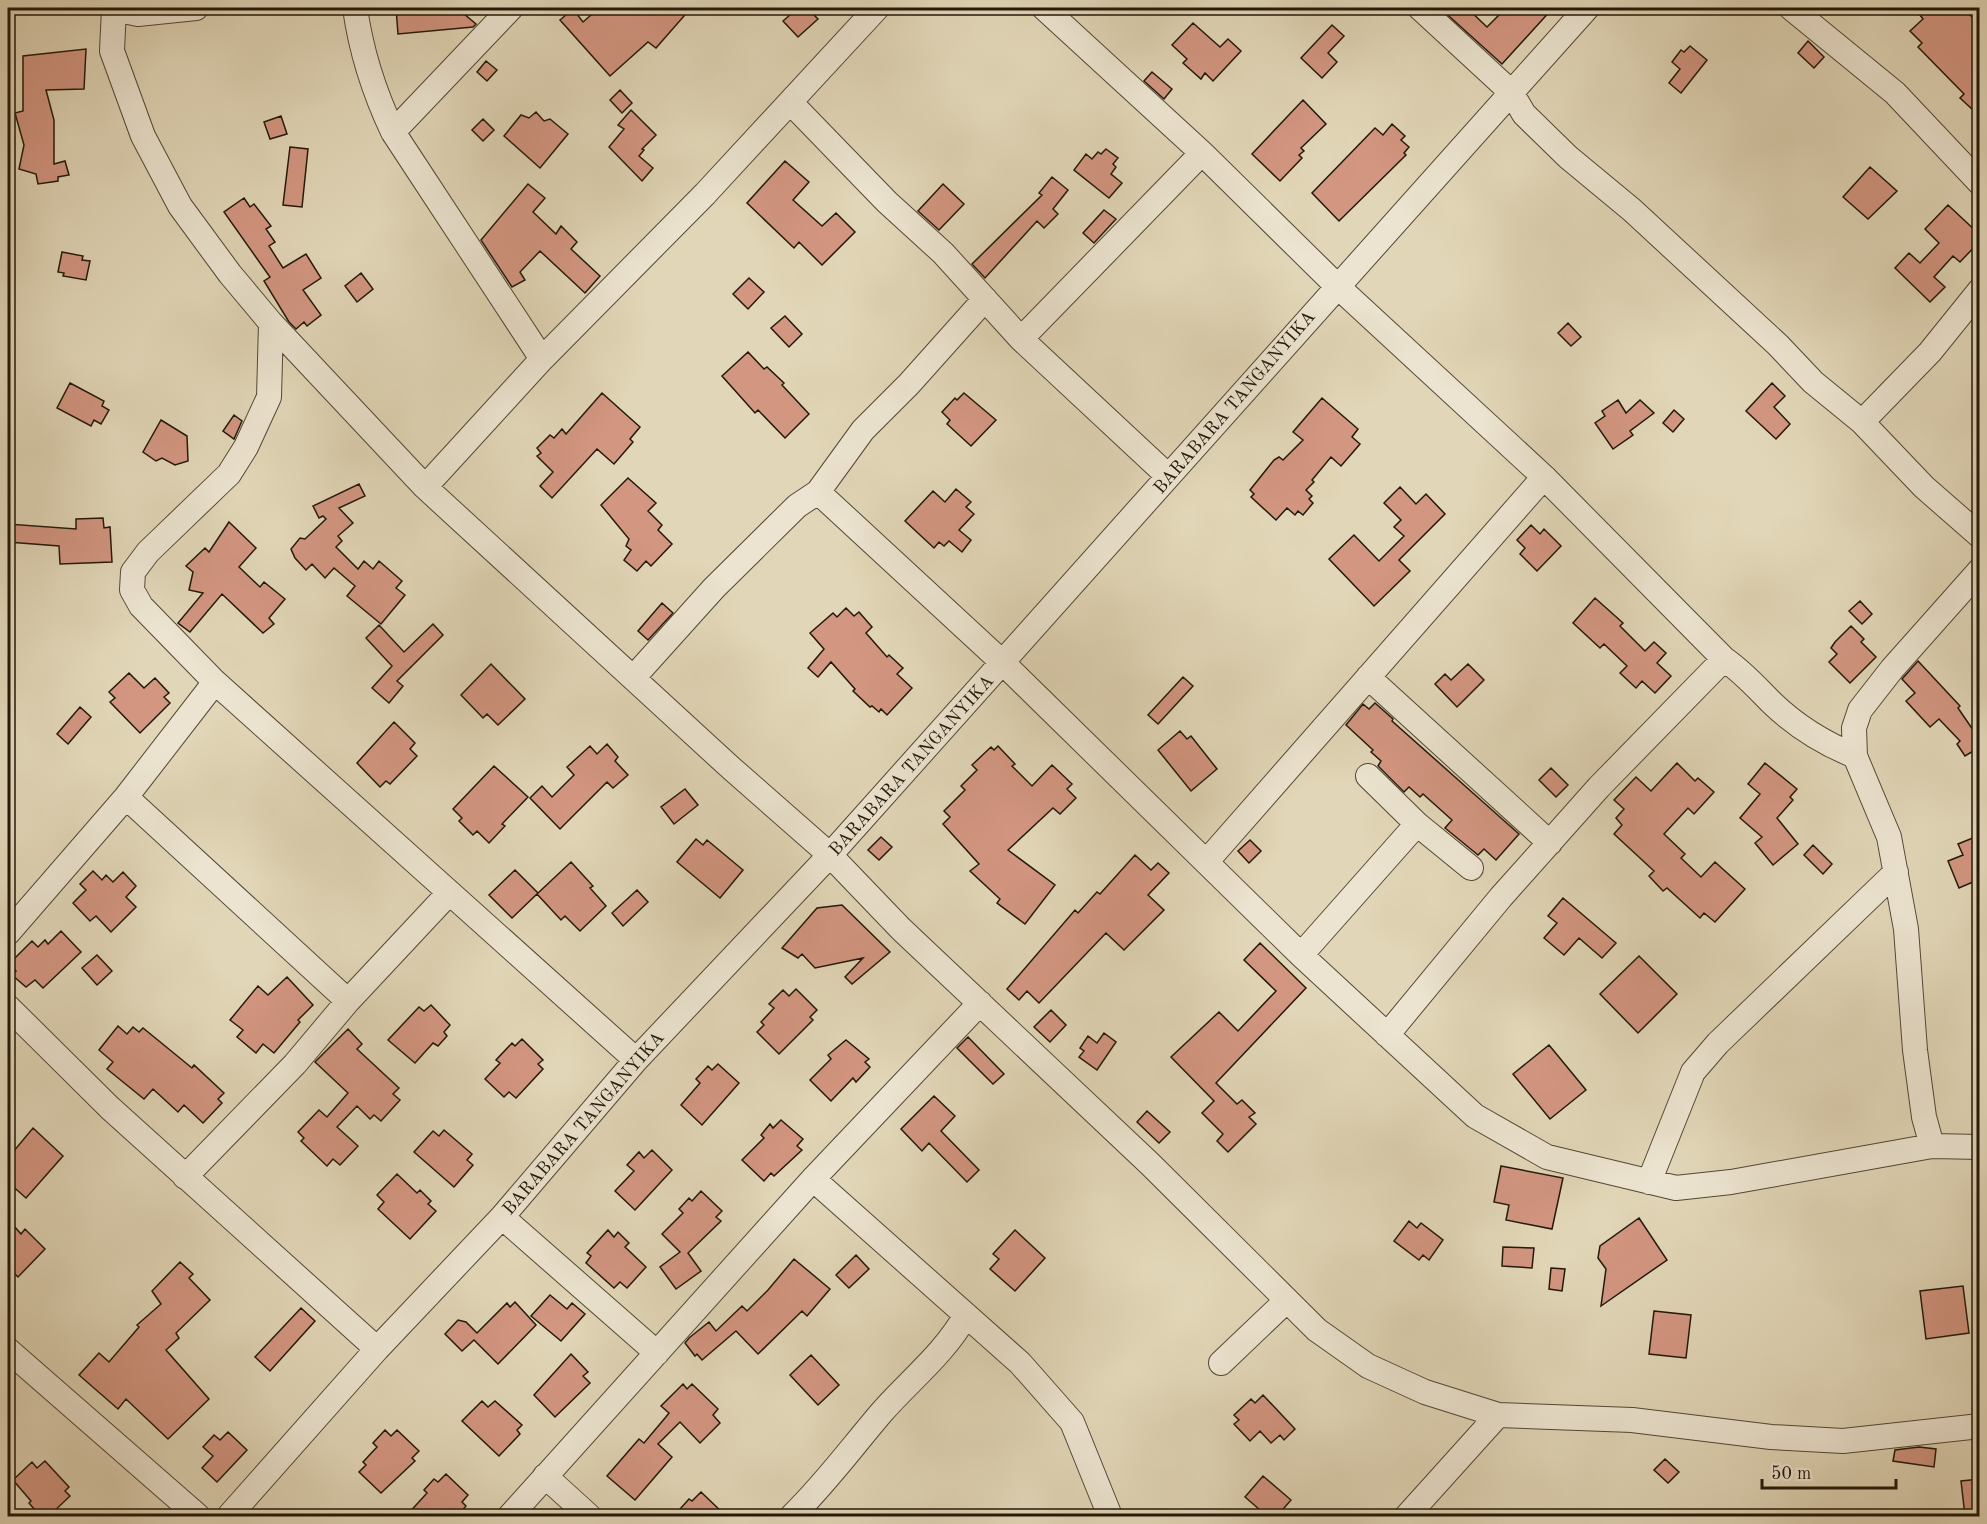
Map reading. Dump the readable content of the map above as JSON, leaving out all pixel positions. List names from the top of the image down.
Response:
{
  "streets": {
    "street": ["BARABARA TANGANYIKA"]
  },
  "scale_bar": "50 m"
}
